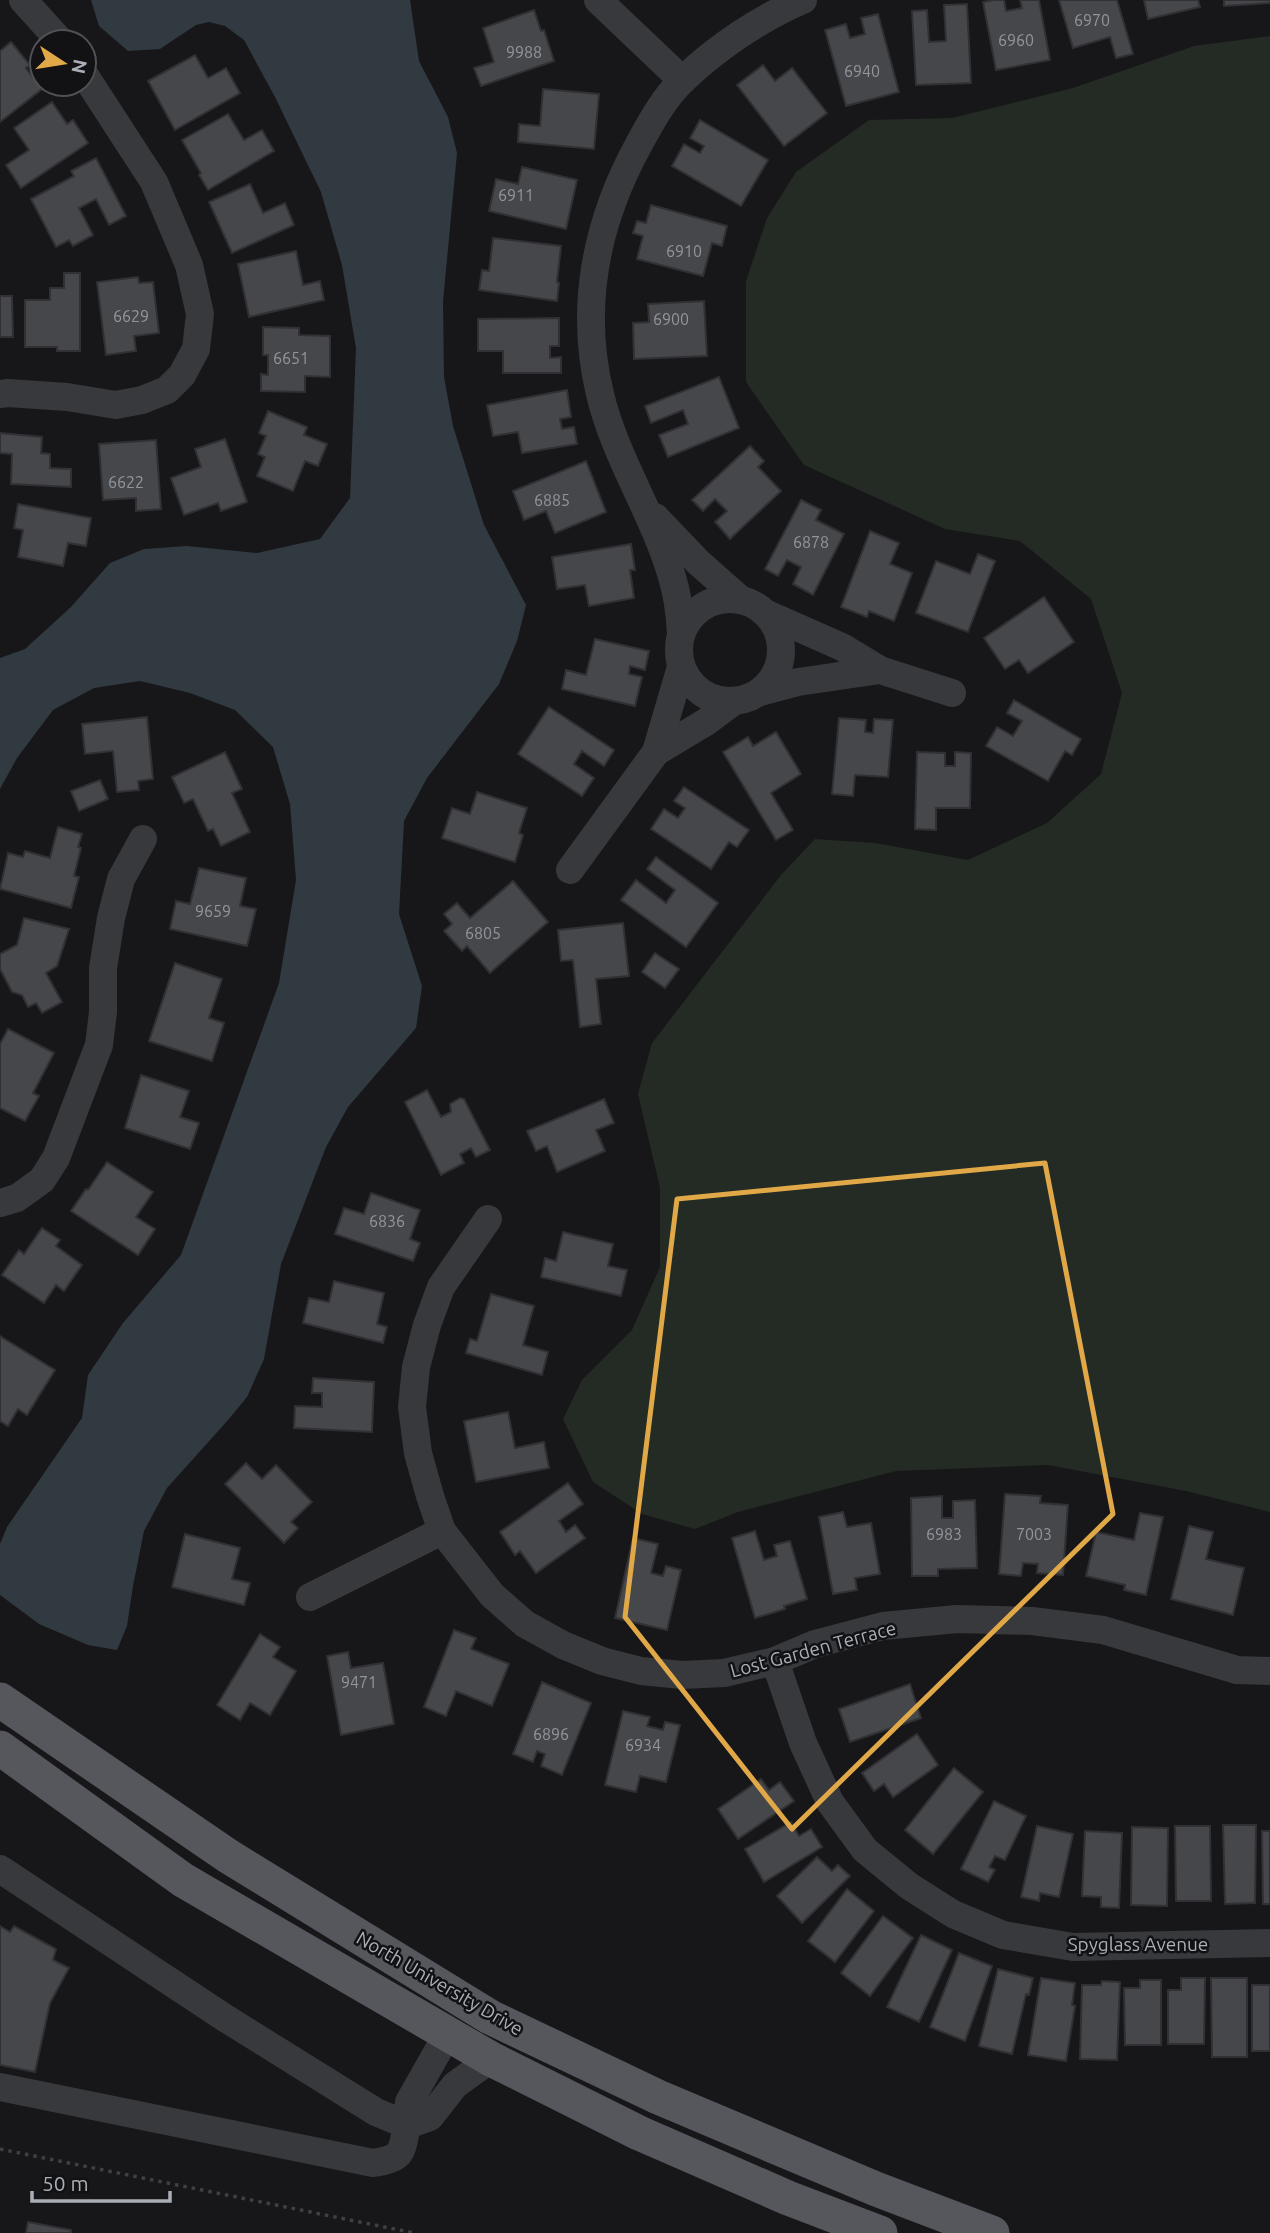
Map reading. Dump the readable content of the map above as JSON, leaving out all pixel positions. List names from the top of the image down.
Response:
{
  "streets": {
    "main road": ["North University Drive"],
    "street": ["Lost Garden Terrace", "Spyglass Avenue"]
  },
  "crossings": [
    ["Lost Garden Terrace", "Spyglass Avenue"]
  ],
  "house_numbers": [
    "6970",
    "6960",
    "9988",
    "6940",
    "6911",
    "6910",
    "6629",
    "6900",
    "6651",
    "6622",
    "6885",
    "6878",
    "9659",
    "6805",
    "6836",
    "6983",
    "7003",
    "9471",
    "6896",
    "6934"
  ],
  "scale_bar": "50 m",
  "north": "right"
}
